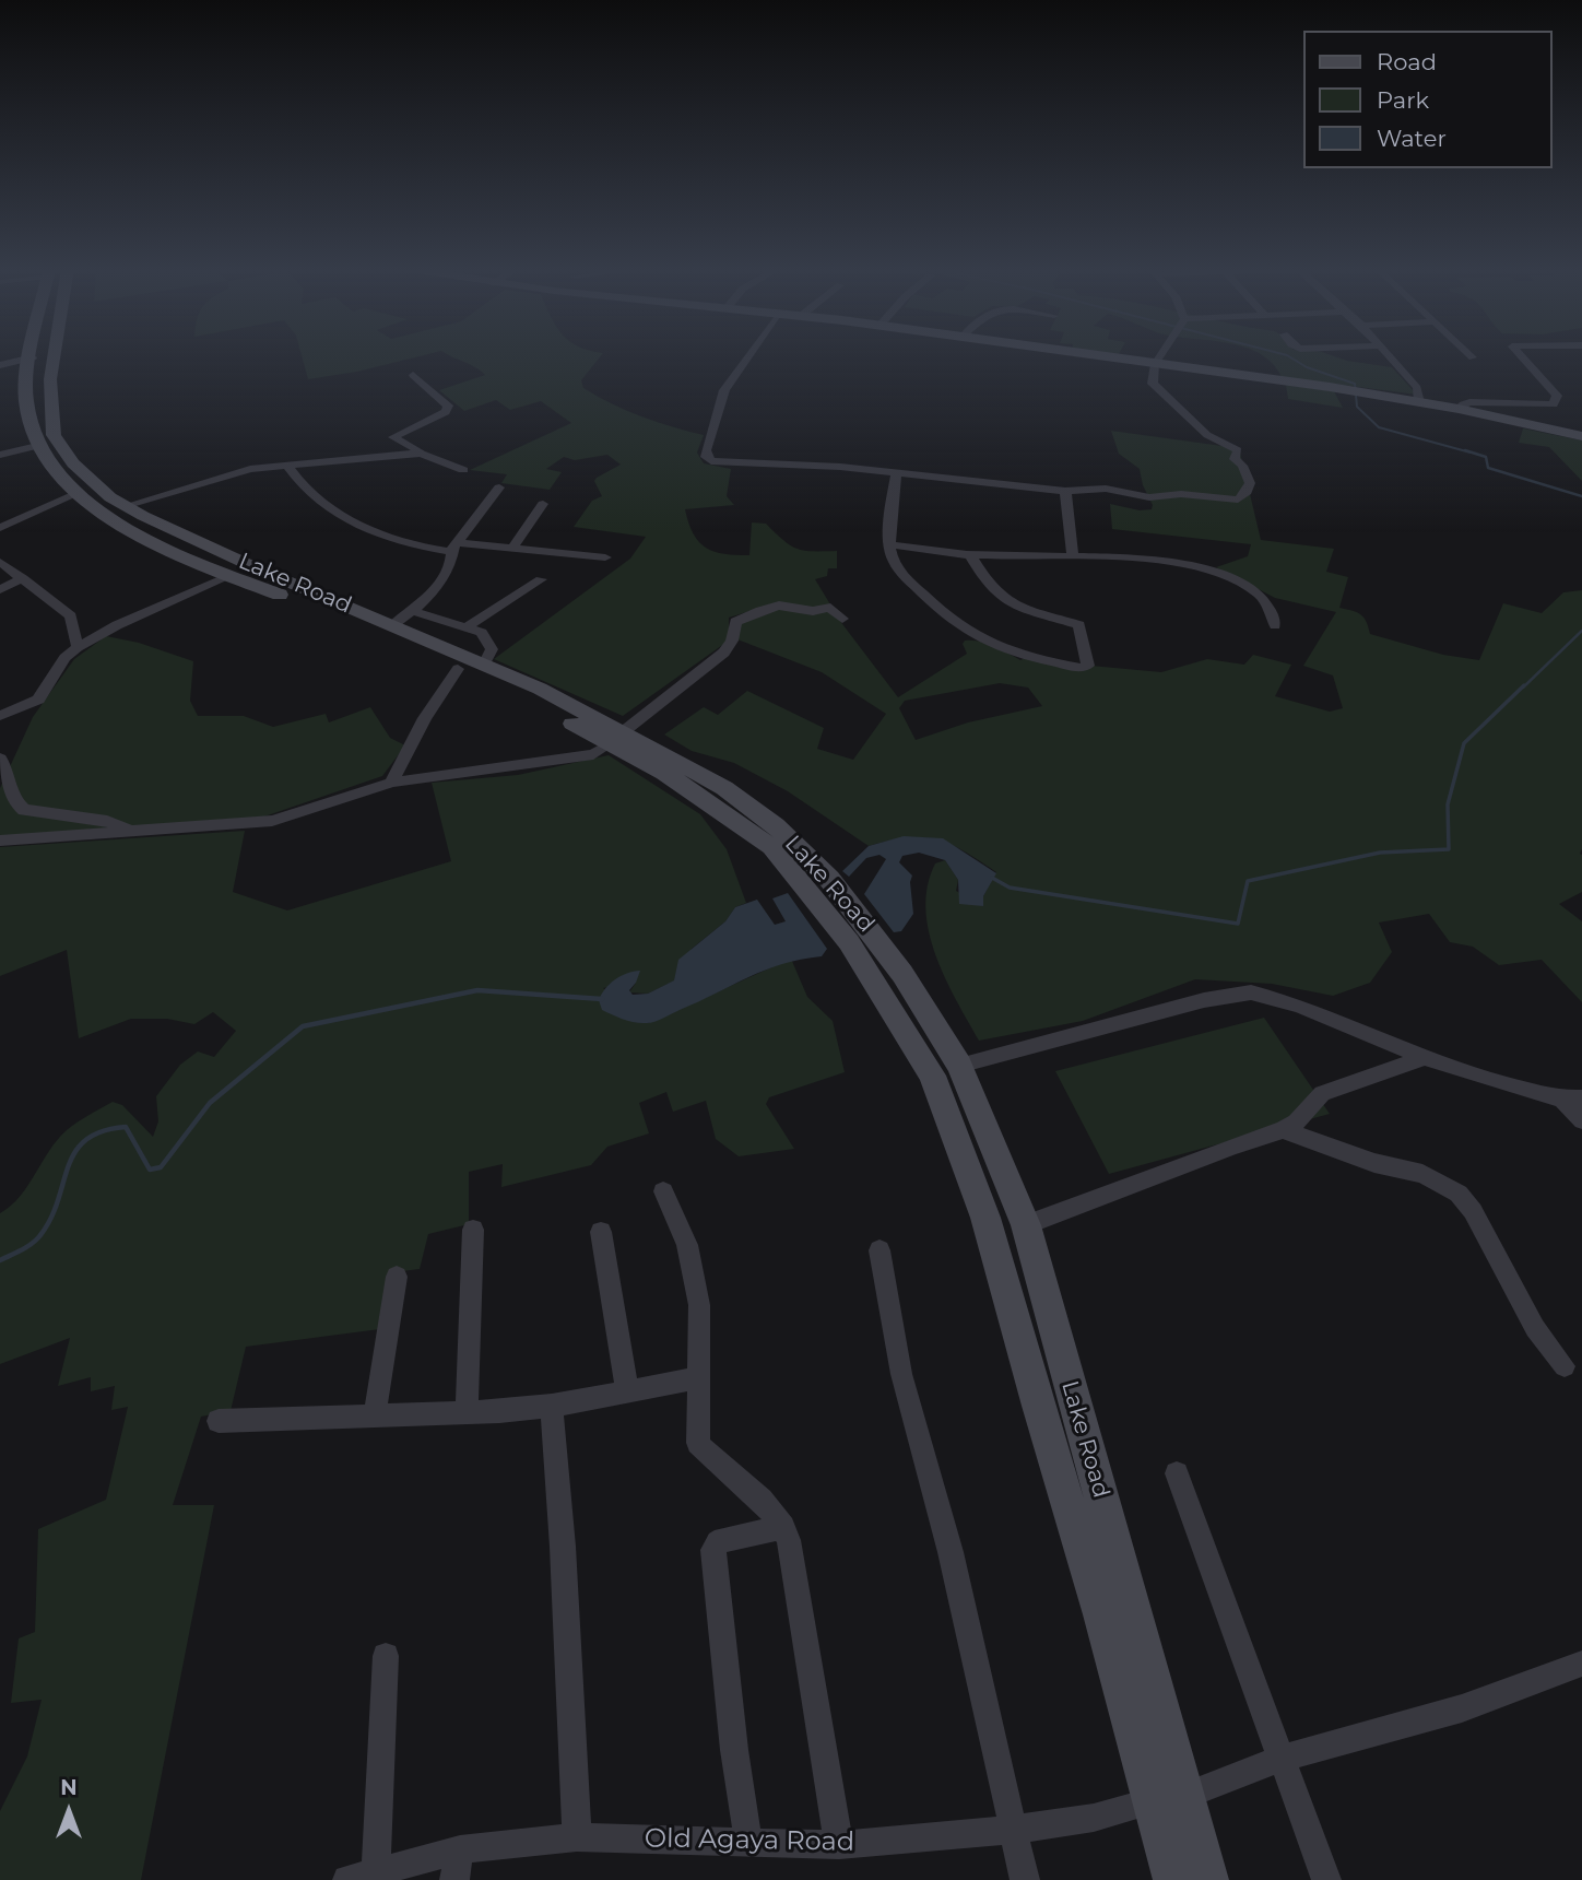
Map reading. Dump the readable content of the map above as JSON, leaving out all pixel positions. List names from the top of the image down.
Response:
{
  "streets": {
    "main road": ["Lake Road"],
    "street": ["Old Agaya Road"]
  },
  "crossings": [
    ["Lake Road", "Old Agaya Road"]
  ],
  "legend": ["Road", "Park", "Water"],
  "north": "top"
}
